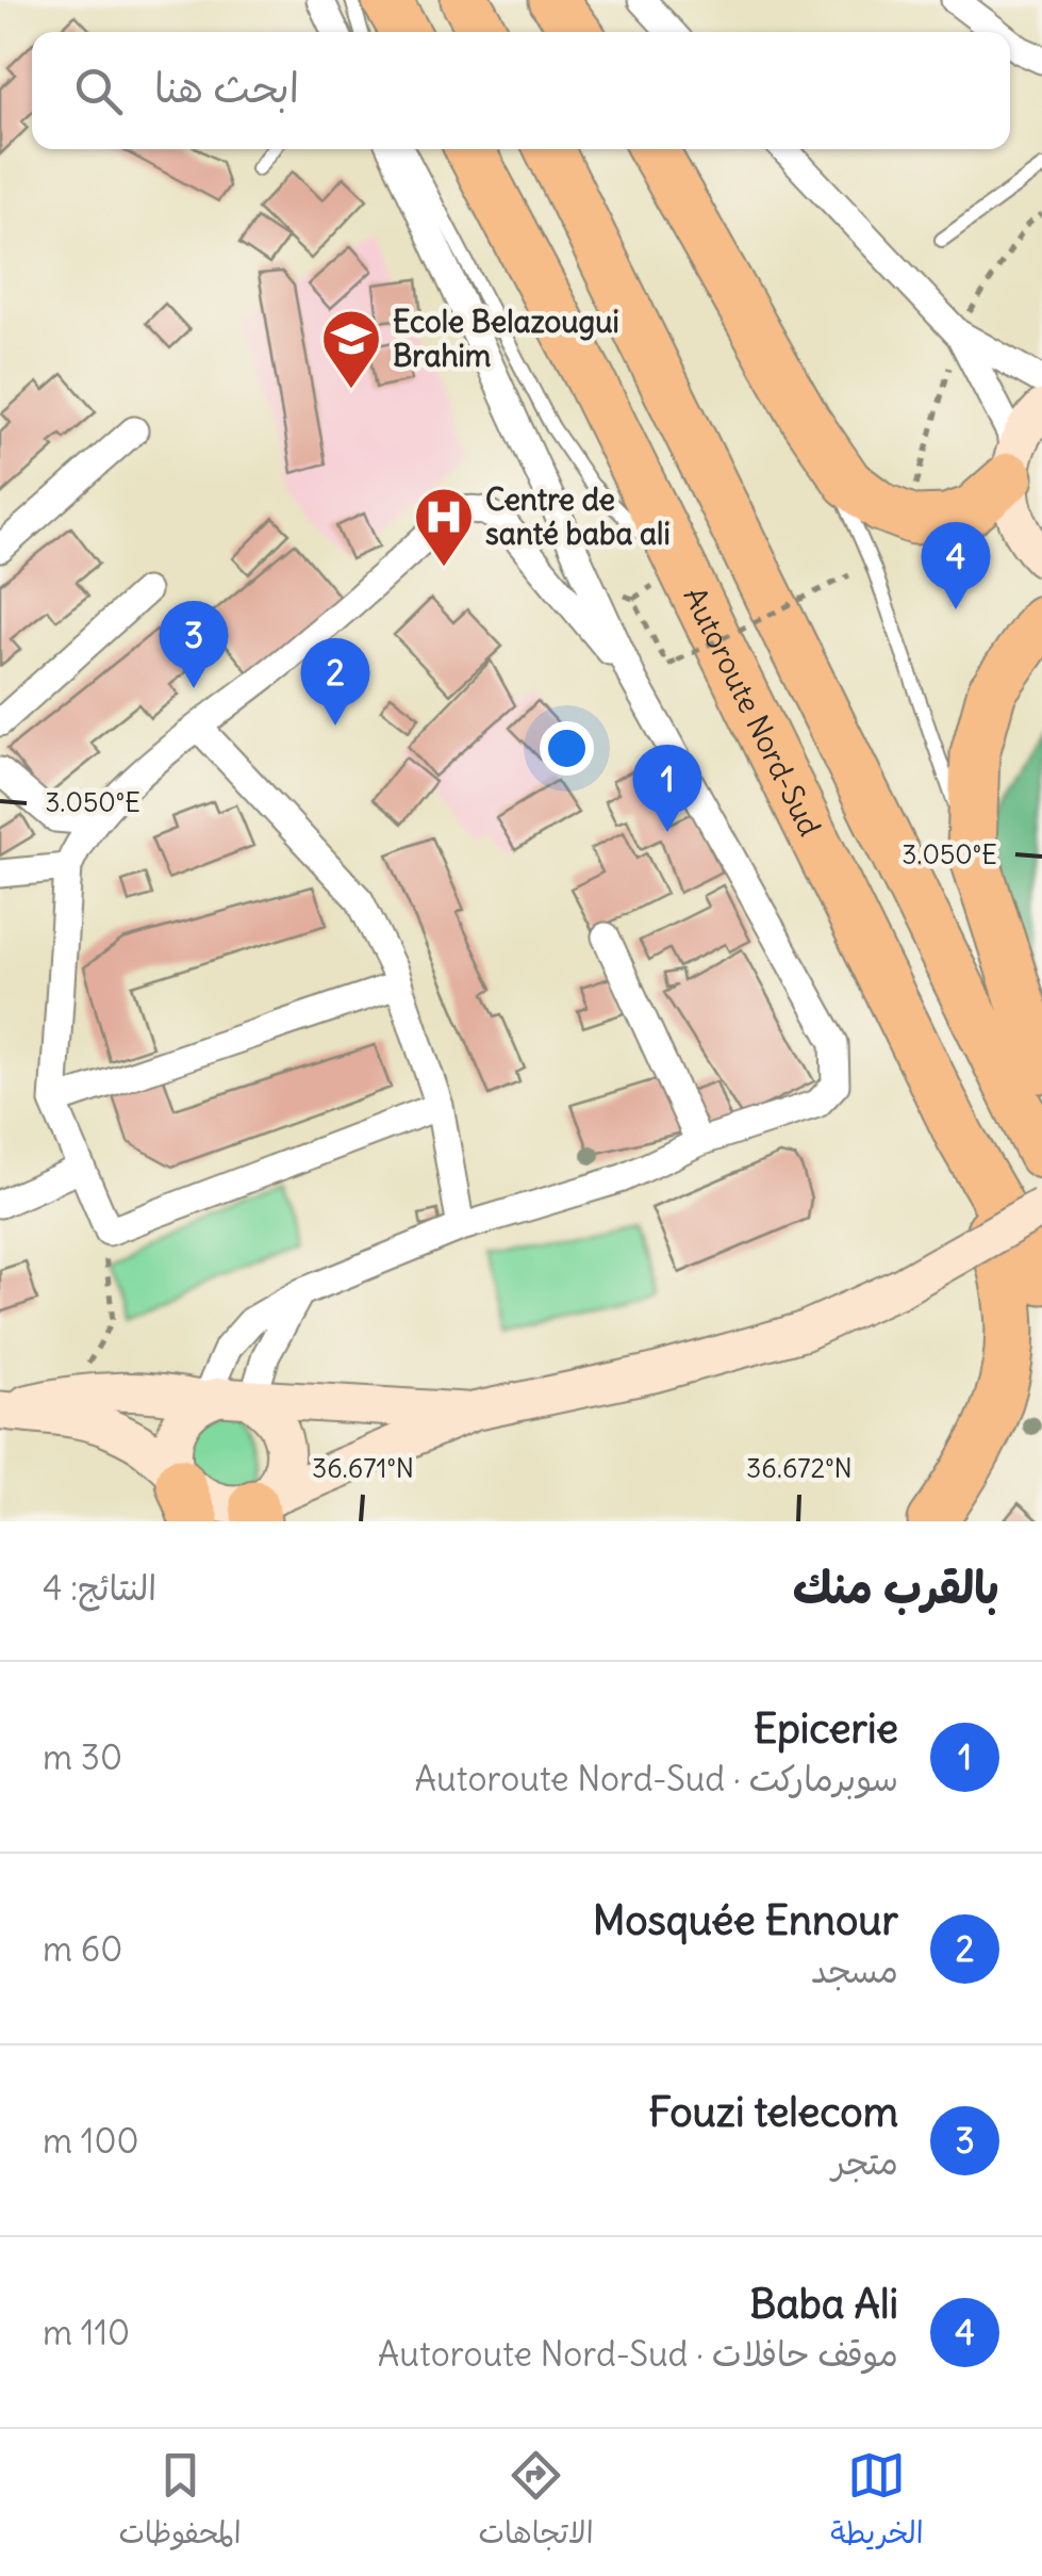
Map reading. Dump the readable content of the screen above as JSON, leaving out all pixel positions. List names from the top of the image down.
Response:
{
  "streets": {
    "highway": ["Autoroute Nord-Sud"]
  },
  "places": {
    "school or university": ["Ecole Belazougui Brahim"],
    "hospital": ["Centre de santé baba ali"]
  },
  "page": {
    "search": "ابحث هنا",
    "pins": [
      "4",
      "3",
      "2",
      "1"
    ],
    "heading": ["بالقرب منك", "النتائج: 4"],
    "list": [
      {
        "mark": "1",
        "name": "Epicerie",
        "note": "سوبرماركت · Autoroute Nord-Sud",
        "value": "30 m"
      },
      {
        "mark": "2",
        "name": "Mosquée Ennour",
        "note": "مسجد",
        "value": "60 m"
      },
      {
        "mark": "3",
        "name": "Fouzi telecom",
        "note": "متجر",
        "value": "100 m"
      },
      {
        "mark": "4",
        "name": "Baba Ali",
        "note": "موقف حافلات · Autoroute Nord-Sud",
        "value": "110 m"
      }
    ],
    "nav": ["الخريطة", "الاتجاهات", "المحفوظات"]
  },
  "coordinates": ["3.050°E", "36.671°N", "36.672°N"]
}
